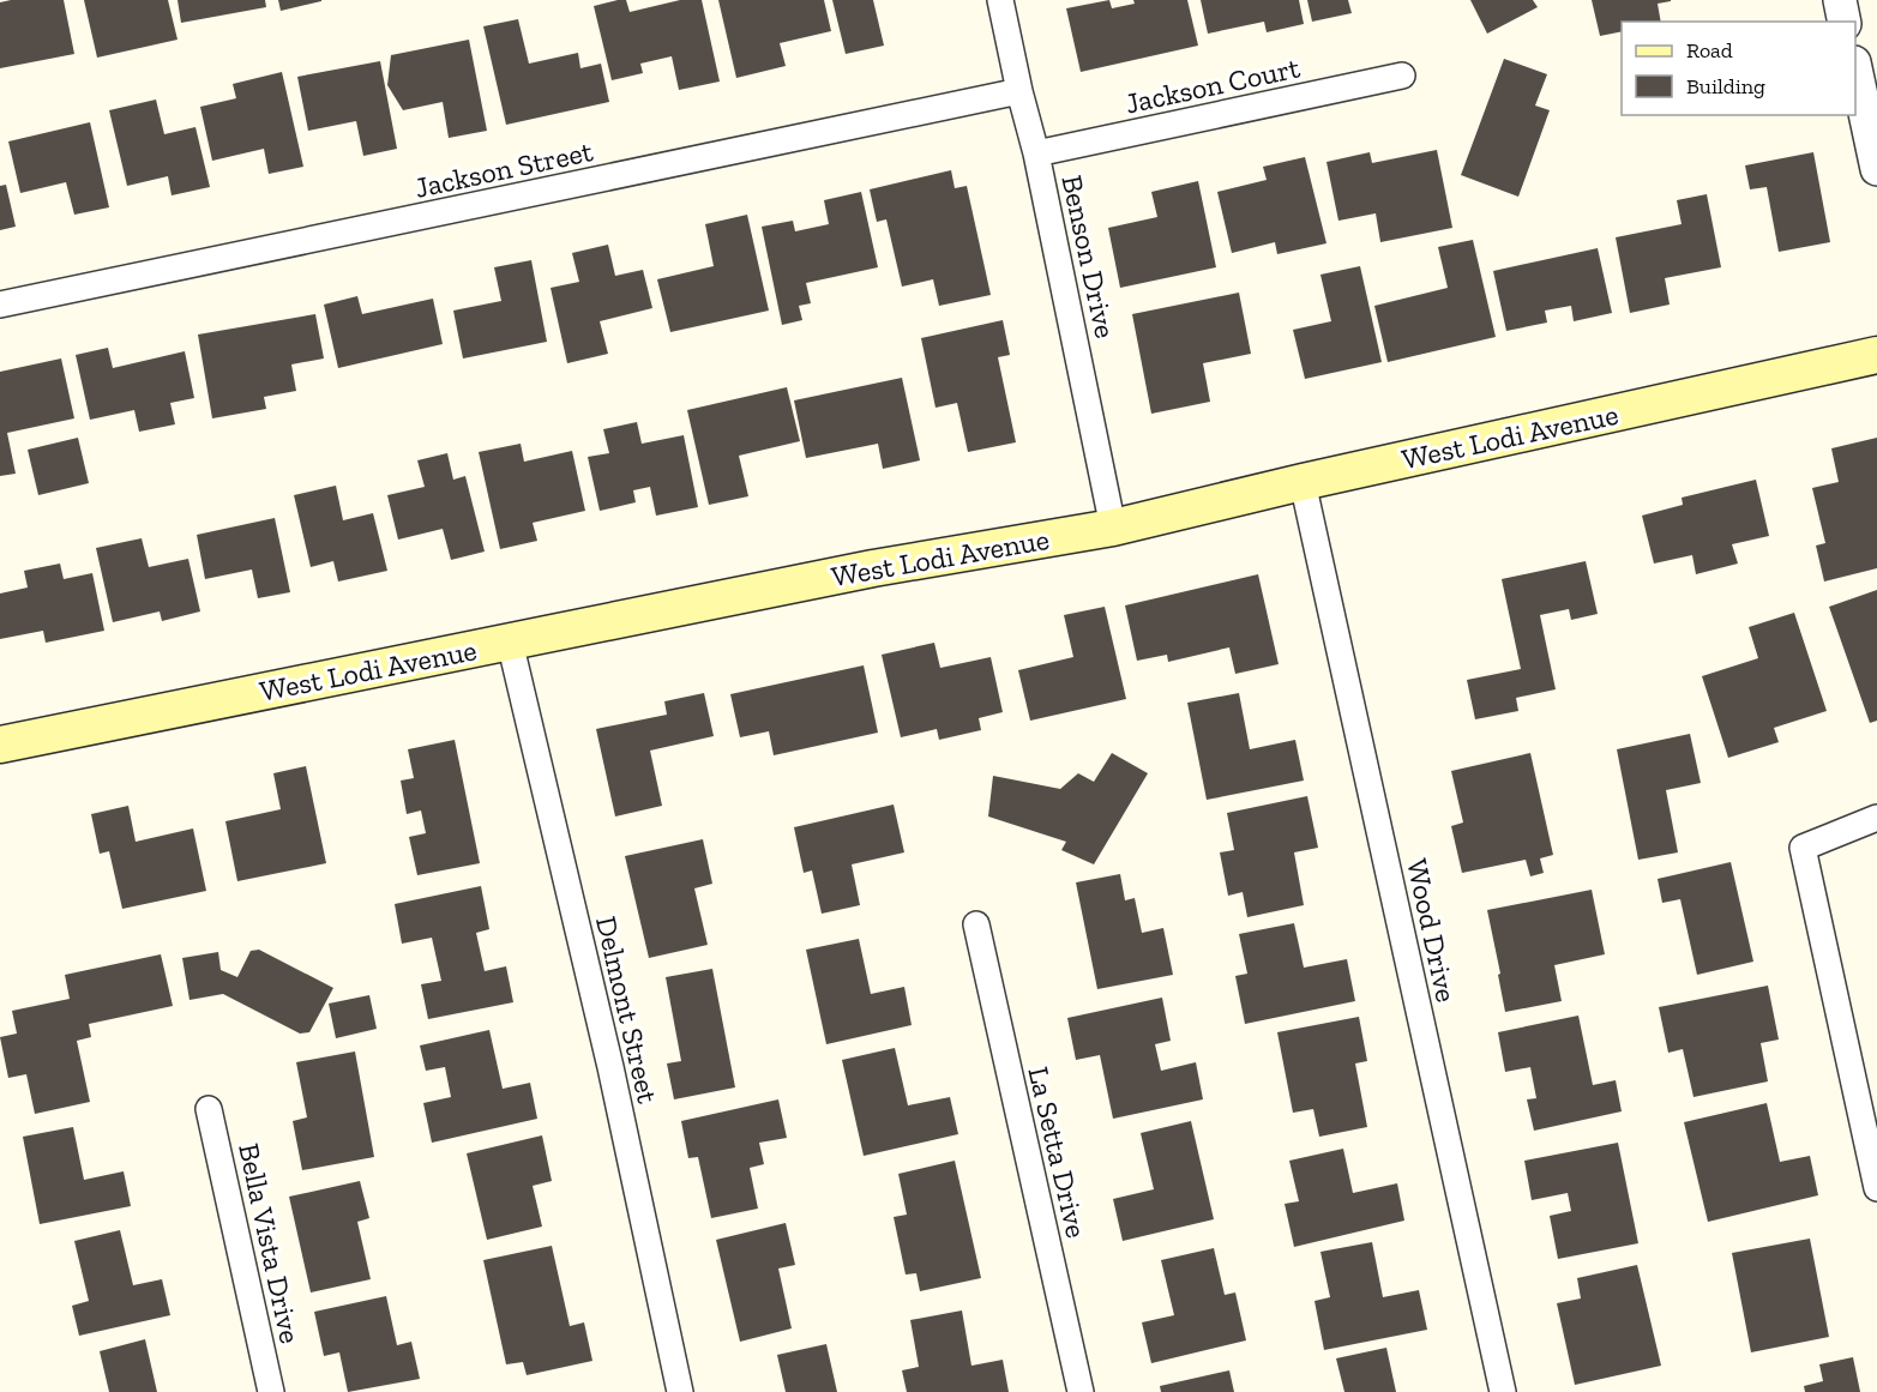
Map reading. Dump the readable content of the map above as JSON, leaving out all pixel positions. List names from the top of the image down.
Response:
{
  "streets": {
    "main road": ["West Lodi Avenue"],
    "street": [
      "Jackson Court",
      "Jackson Street",
      "Benson Drive",
      "Wood Drive",
      "Delmont Street",
      "La Setta Drive",
      "Bella Vista Drive"
    ]
  },
  "crossings": [
    ["Jackson Court", "Benson Drive"],
    ["Jackson Street", "Benson Drive"],
    ["Benson Drive", "West Lodi Avenue"],
    ["West Lodi Avenue", "Wood Drive"],
    ["West Lodi Avenue", "Delmont Street"]
  ],
  "legend": ["Road", "Building"]
}
